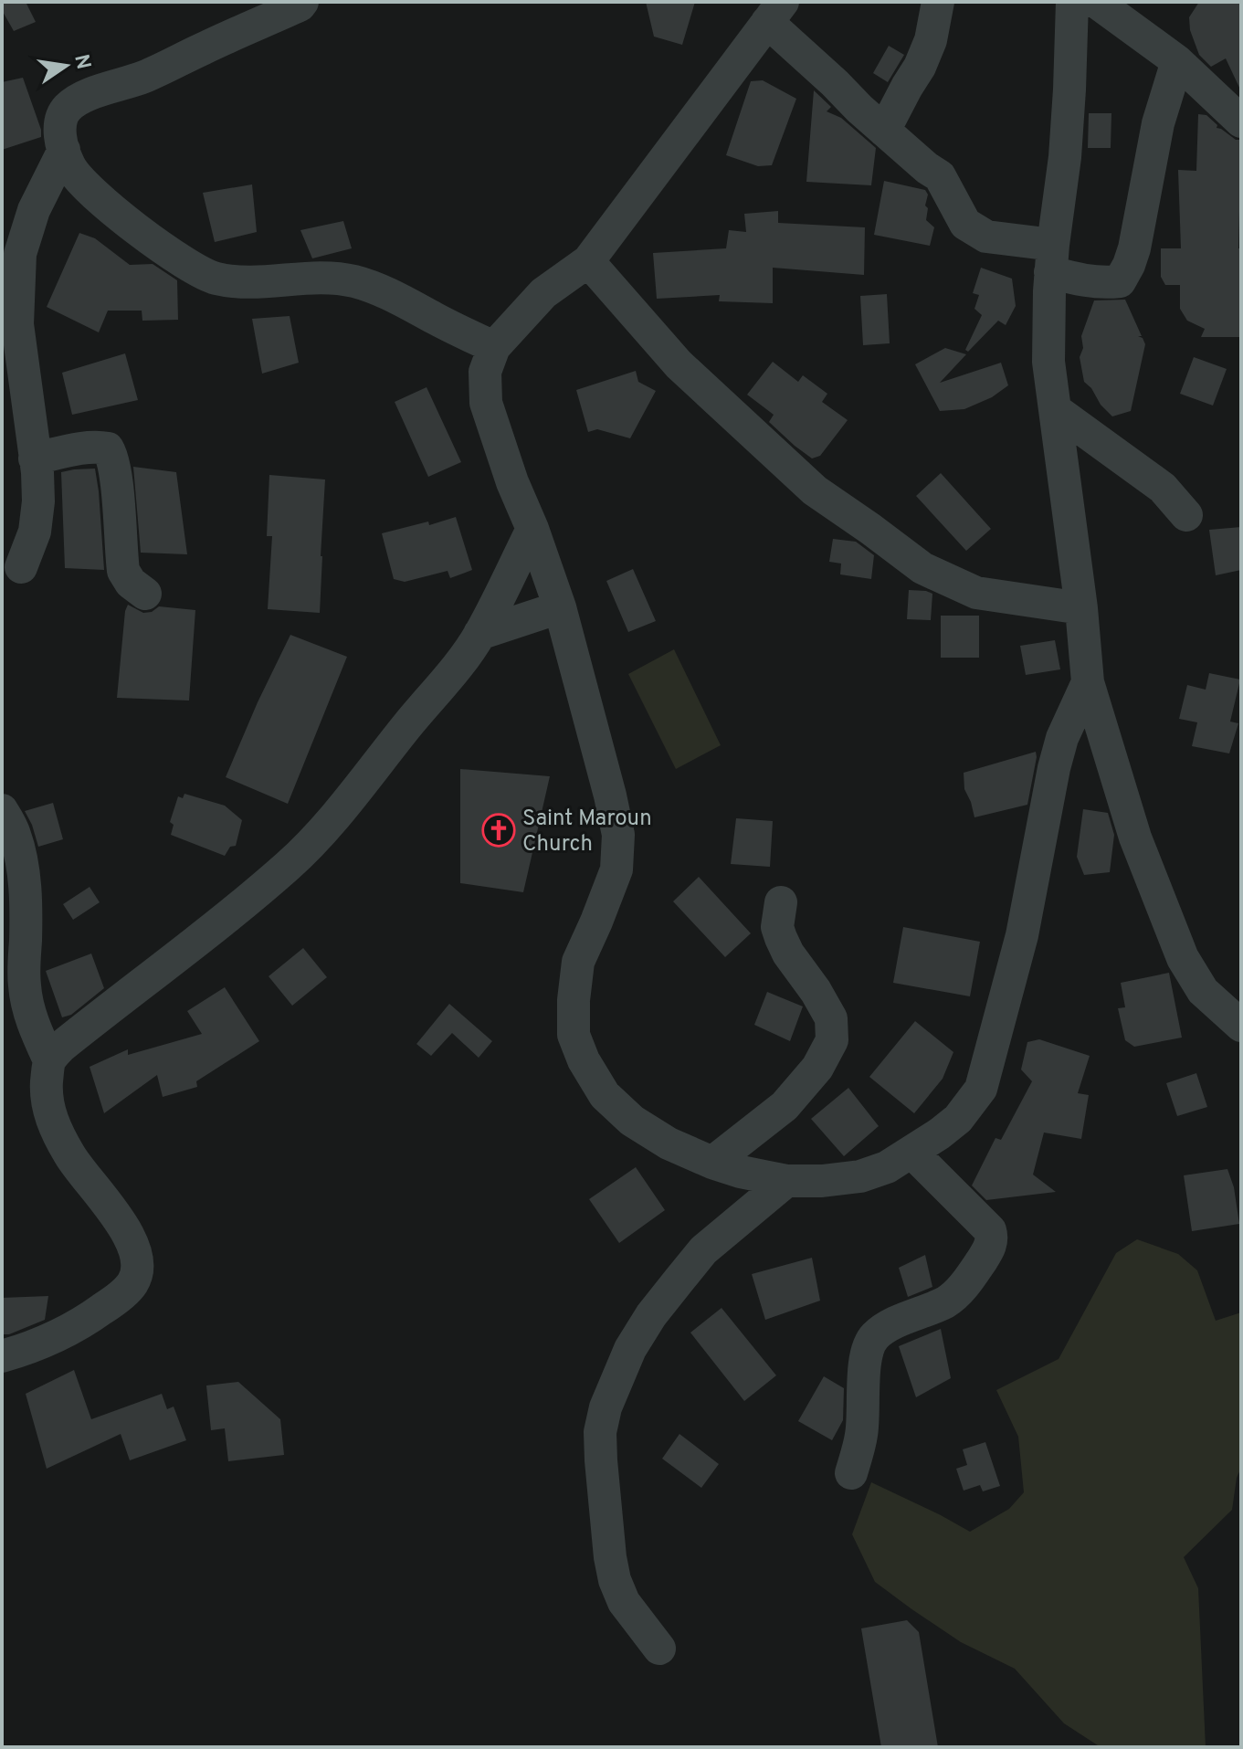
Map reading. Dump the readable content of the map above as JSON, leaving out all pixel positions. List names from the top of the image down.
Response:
{
  "places": {
    "church": ["Saint Maroun Church"]
  },
  "north": "right"
}
